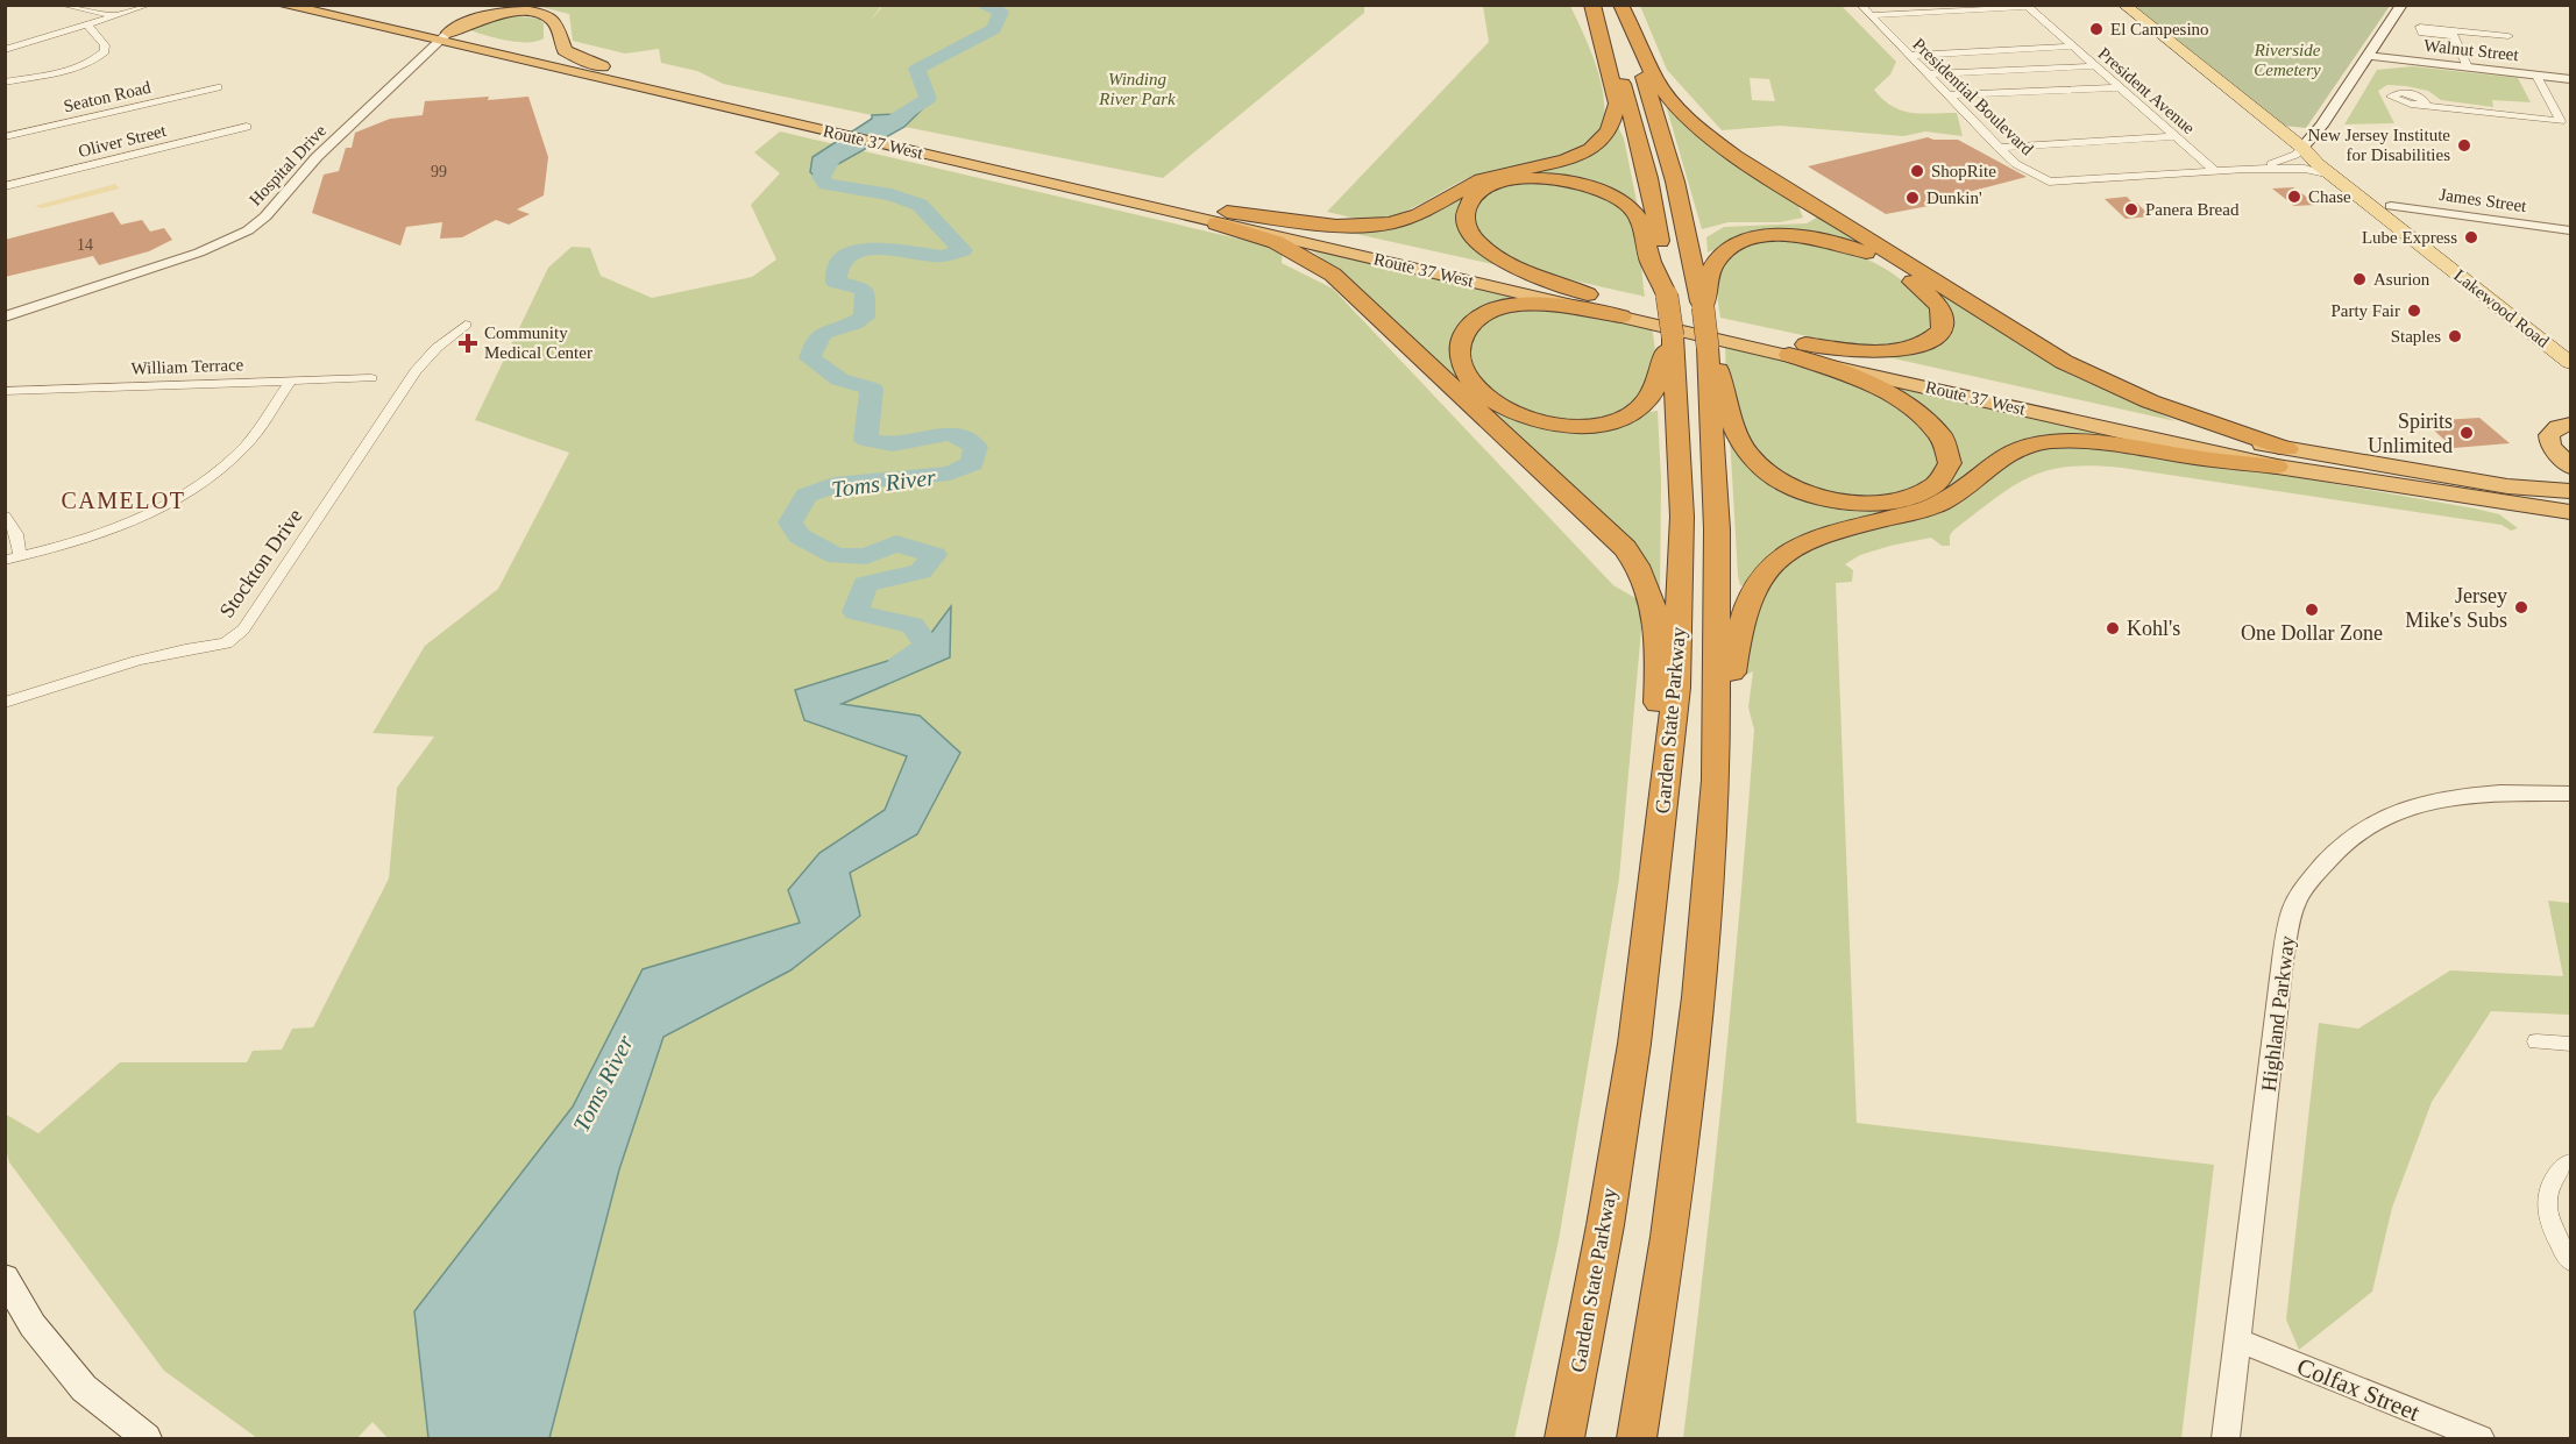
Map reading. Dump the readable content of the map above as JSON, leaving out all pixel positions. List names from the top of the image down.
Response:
{
  "streets": {
    "highway": ["Route 37 West", "Garden State Parkway"],
    "main road": ["Lakewood Road"],
    "street": [
      "Walnut Street",
      "President Avenue",
      "Seaton Road",
      "Presidential Boulevard",
      "Oliver Street",
      "Hospital Drive",
      "James Street",
      "William Terrace",
      "Stockton Drive",
      "Highland Parkway",
      "Colfax Street"
    ]
  },
  "crossings": [
    ["President Avenue", "Presidential Boulevard"],
    ["Presidential Boulevard", "Lakewood Road"],
    ["Route 37 West", "Hospital Drive"],
    ["James Street", "Lakewood Road"],
    ["Highland Parkway", "Colfax Street"]
  ],
  "districts": ["CAMELOT"],
  "water": ["Toms River"],
  "parks": ["Riverside Cemetery", "Winding River Park"],
  "places": {
    "other": [
      "El Campesino",
      "New Jersey Institute for Disabilities",
      "ShopRite",
      "Chase",
      "Dunkin'",
      "Panera Bread",
      "Lube Express",
      "Asurion",
      "Party Fair",
      "Staples",
      "Spirits Unlimited",
      "Jersey Mike's Subs",
      "One Dollar Zone",
      "Kohl's"
    ],
    "health": ["Community Medical Center"]
  },
  "house_numbers": ["99", "14"]
}
